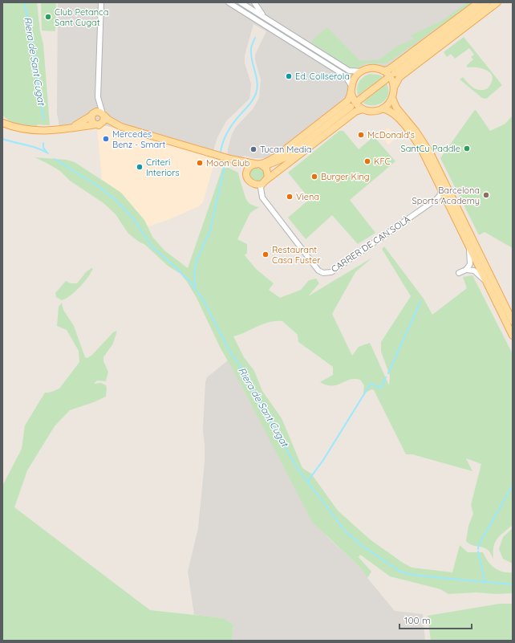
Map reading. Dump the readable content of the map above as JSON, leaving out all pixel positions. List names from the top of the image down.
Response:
{
  "streets": {
    "street": ["CARRER DE CAN SOLÀ"]
  },
  "water": ["Riera de Sant Cugat"],
  "places": [
    "Club Petanca Sant Cugat",
    "Ed. Collserola",
    "McDonald's",
    "Mercedes Benz - Smart",
    "SantCu Paddle",
    "Tucan Media",
    "KFC",
    "Moon Club",
    "Criteri Interiors",
    "Burger King",
    "Barcelona Sports Academy",
    "Viena",
    "Restaurant Casa Fuster"
  ],
  "scale_bar": "100 m"
}
